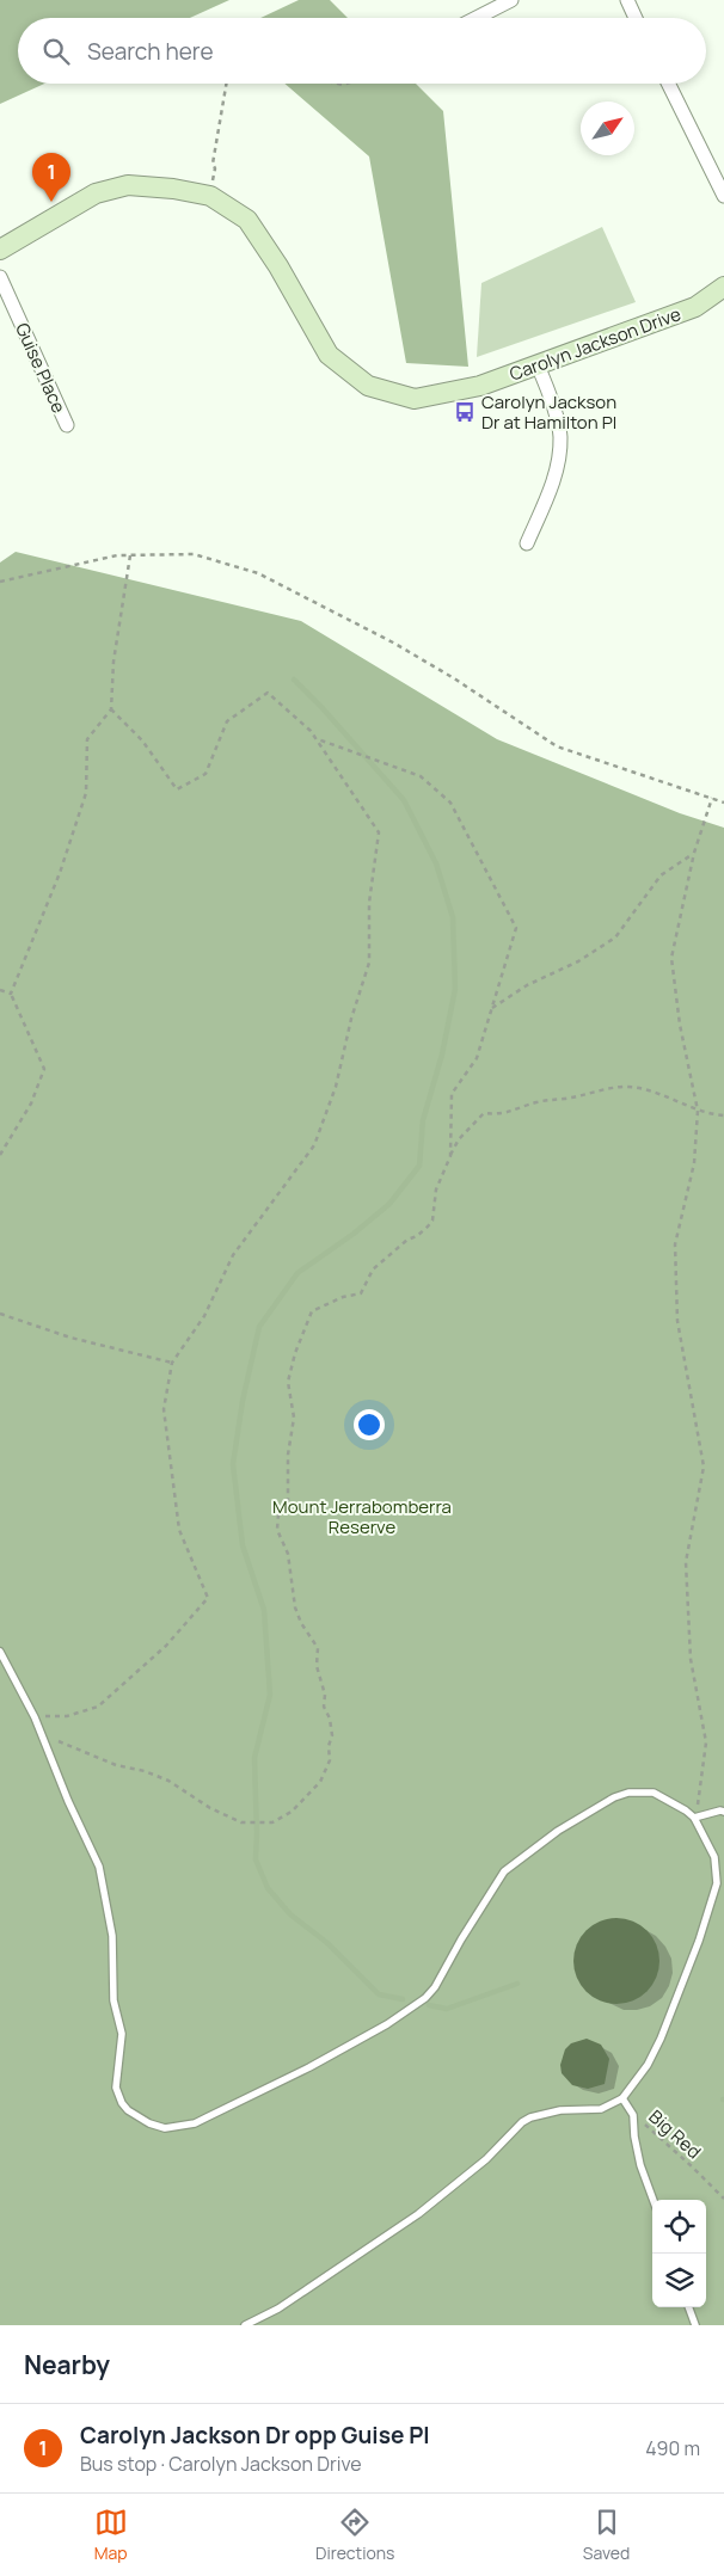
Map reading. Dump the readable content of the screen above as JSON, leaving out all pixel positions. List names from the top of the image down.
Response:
{
  "streets": {
    "street": ["Carolyn Jackson Drive", "Guise Place"],
    "path": ["Big Red"]
  },
  "parks": ["Mount Jerrabomberra Reserve"],
  "places": {
    "bus stop": ["Carolyn Jackson Dr at Hamilton Pl"]
  },
  "north": "top right",
  "page": {
    "search": "Search here",
    "pins": "1",
    "heading": "Nearby",
    "list": [
      {
        "mark": "1",
        "name": "Carolyn Jackson Dr opp Guise Pl",
        "note": "Bus stop · Carolyn Jackson Drive",
        "value": "490 m"
      }
    ],
    "nav": ["Map", "Directions", "Saved"]
  }
}
